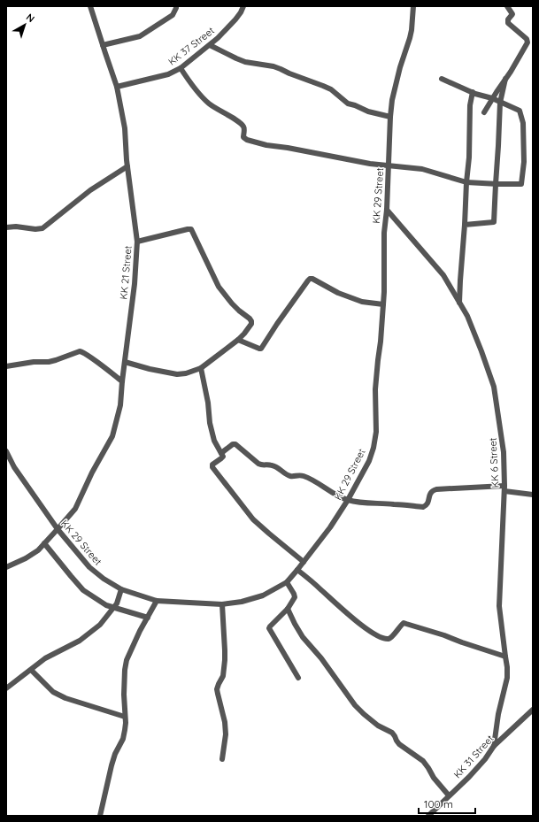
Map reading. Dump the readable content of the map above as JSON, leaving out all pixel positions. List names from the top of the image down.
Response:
{
  "streets": {
    "street": [
      "KK 37 Street",
      "KK 29 Street",
      "KK 21 Street",
      "KK 6 Street",
      "KK 31 Street"
    ]
  },
  "crossings": [
    ["KK 37 Street", "KK 21 Street"],
    ["KK 29 Street", "KK 21 Street"],
    ["KK 29 Street", "KK 6 Street"],
    ["KK 6 Street", "KK 31 Street"]
  ],
  "scale_bar": "100 m",
  "north": "top right"
}
